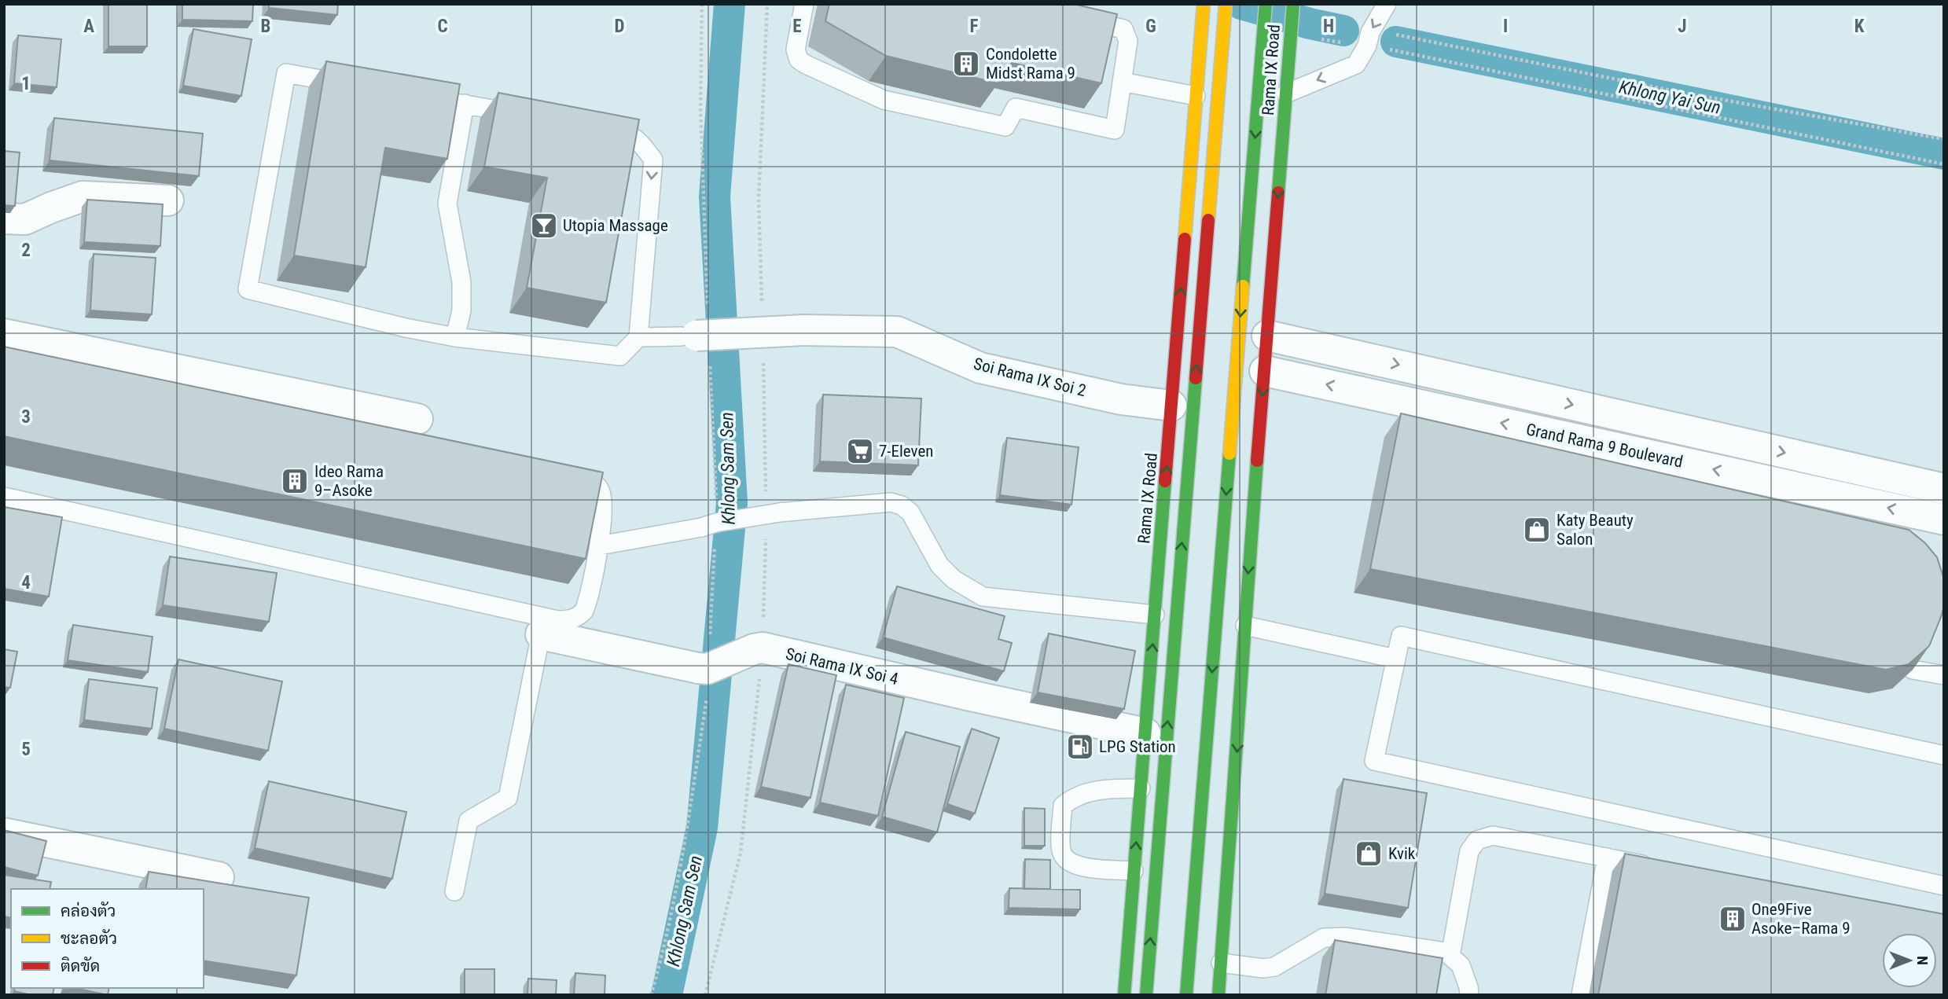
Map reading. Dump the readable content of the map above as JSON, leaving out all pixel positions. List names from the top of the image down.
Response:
{
  "streets": {
    "main road": ["Rama IX Road"],
    "street": ["Soi Rama IX Soi 2", "Grand Rama 9 Boulevard", "Soi Rama IX Soi 4"]
  },
  "crossings": [
    ["Rama IX Road", "Soi Rama IX Soi 2"],
    ["Rama IX Road", "Grand Rama 9 Boulevard"],
    ["Rama IX Road", "Soi Rama IX Soi 4"]
  ],
  "water": ["Khlong Yai Sun", "Khlong Sam Sen"],
  "places": {
    "building": ["Condolette Midst Rama 9", "Ideo Rama 9–Asoke", "One9Five Asoke–Rama 9"],
    "bar": ["Utopia Massage"],
    "supermarket": ["7-Eleven"],
    "shop": ["Katy Beauty Salon", "Kvik"],
    "fuel station": ["LPG Station"]
  },
  "legend": ["คล่องตัว", "ชะลอตัว", "ติดขัด"],
  "north": "right",
  "grid": {
    "columns": [
      "A",
      "B",
      "C",
      "D",
      "E",
      "F",
      "G",
      "H",
      "I",
      "J",
      "K"
    ],
    "rows": [
      "1",
      "2",
      "3",
      "4",
      "5"
    ]
  }
}
